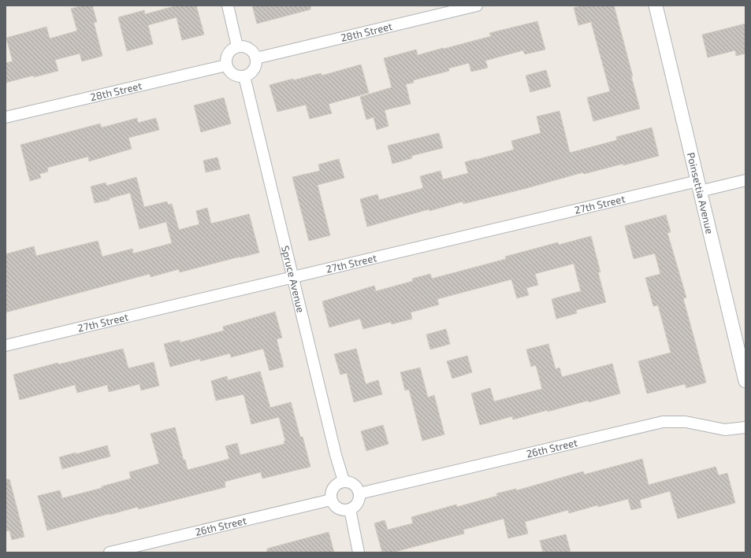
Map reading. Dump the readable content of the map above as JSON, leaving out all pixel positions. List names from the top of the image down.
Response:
{
  "streets": {
    "street": [
      "28th Street",
      "Poinsettia Avenue",
      "27th Street",
      "Spruce Avenue",
      "26th Street"
    ]
  },
  "crossings": [
    ["28th Street", "Spruce Avenue"],
    ["Poinsettia Avenue", "27th Street"],
    ["27th Street", "Spruce Avenue"],
    ["Spruce Avenue", "26th Street"]
  ]
}
